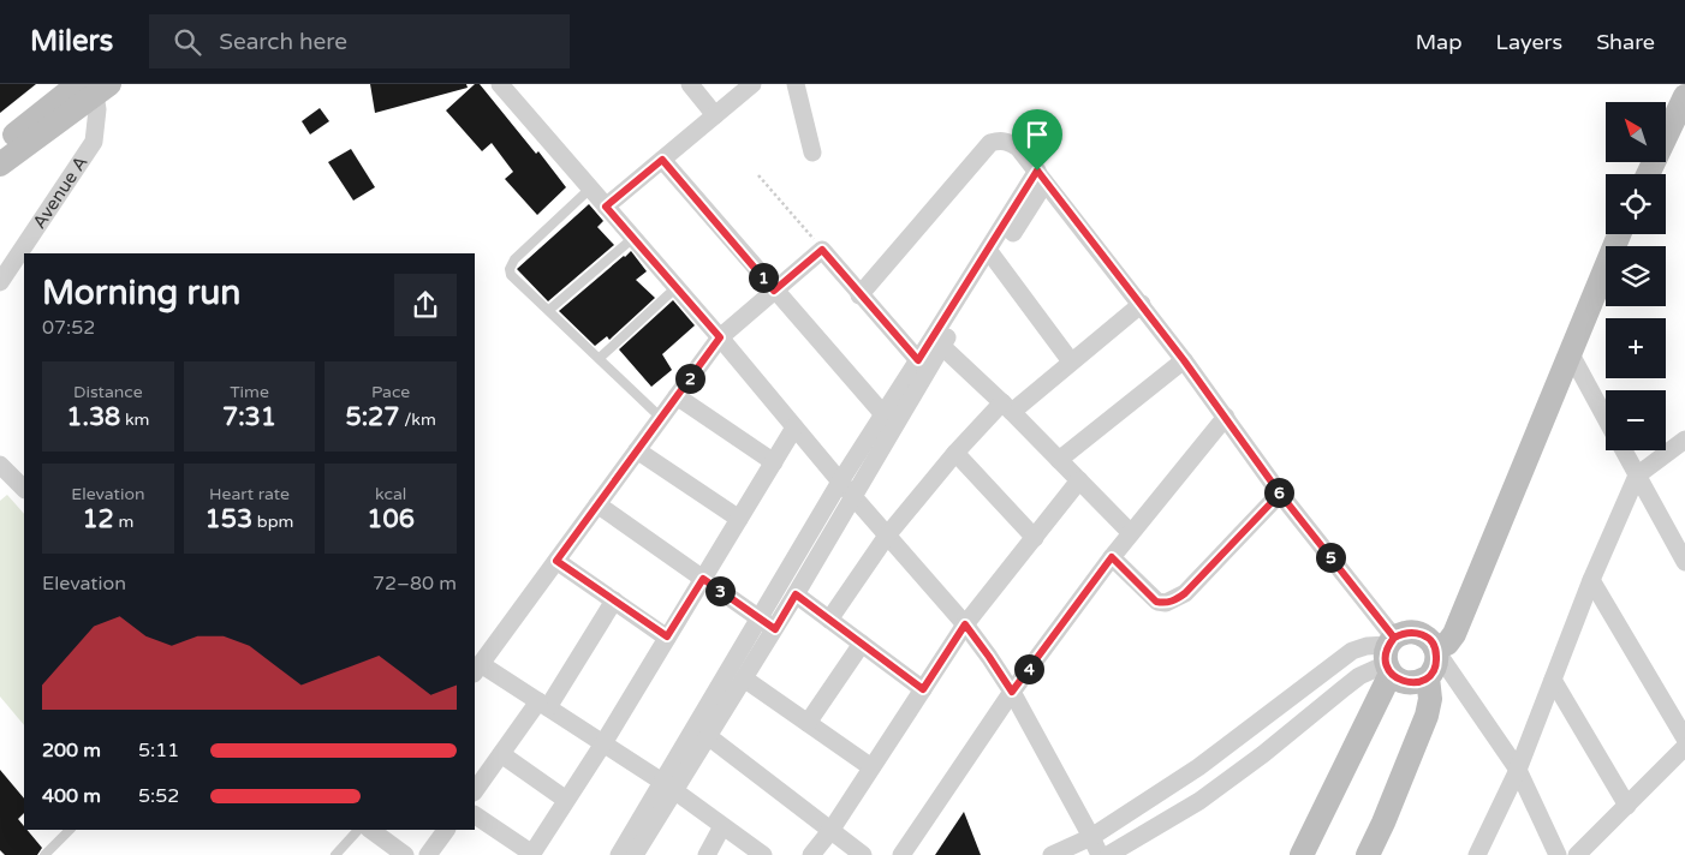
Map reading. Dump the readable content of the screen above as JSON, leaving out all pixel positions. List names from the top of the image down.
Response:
{
  "streets": {
    "street": ["Avenue A"]
  },
  "north": "top left",
  "page": {
    "header": "Milers",
    "search": "Search here",
    "nav": ["Map", "Layers", "Share"],
    "map_buttons": ["+", "−"],
    "heading": ["Morning run", "07:52"],
    "pins": [
      "1",
      "2",
      "6",
      "5",
      "3",
      "4"
    ],
    "stats": [
      ["Distance", "1.38 km"],
      ["Time", "7:31"],
      ["Pace", "5:27 /km"],
      ["Elevation", "12 m"],
      ["Heart rate", "153 bpm"],
      ["kcal", "106"]
    ],
    "chart": ["Elevation", "72–80 m"],
    "list": [
      {
        "name": "200 m",
        "note": "5:11"
      },
      {
        "name": "400 m",
        "note": "5:52"
      }
    ]
  }
}
